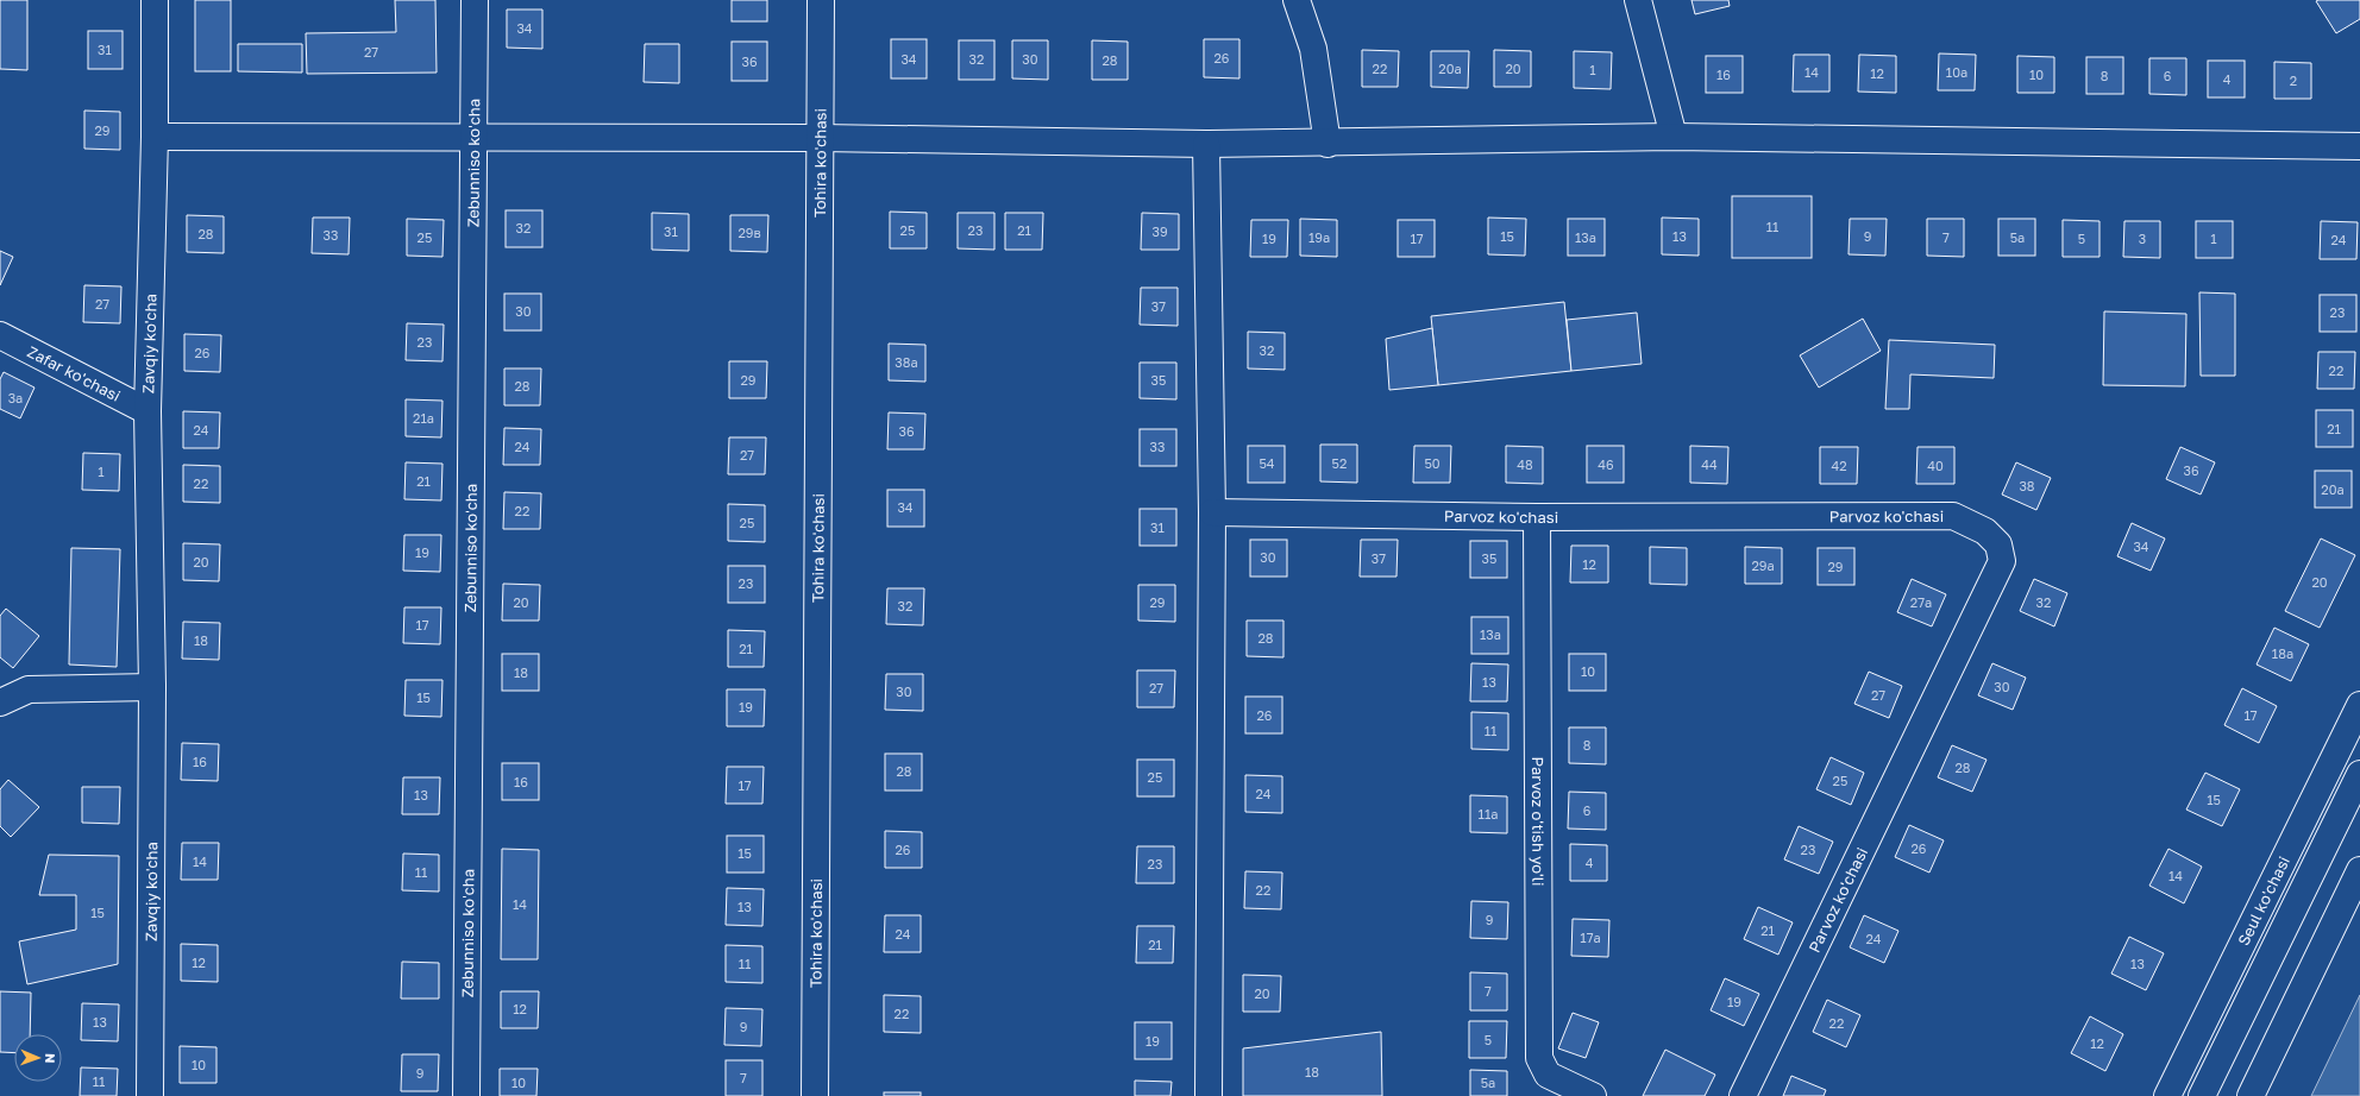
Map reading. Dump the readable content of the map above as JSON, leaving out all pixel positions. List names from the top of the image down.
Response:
{
  "streets": {
    "street": [
      "Zebunniso ko'cha",
      "Tohira ko'chasi",
      "Zavqiy ko'cha",
      "Zafar ko'chasi",
      "Parvoz ko'chasi",
      "Parvoz o'tish yo'li",
      "Seul ko'chasi"
    ]
  },
  "crossings": [
    ["Zavqiy ko'cha", "Zafar ko'chasi"],
    ["Parvoz ko'chasi", "Parvoz o'tish yo'li"]
  ],
  "house_numbers": [
    "34",
    "31",
    "27",
    "26",
    "34",
    "32",
    "30",
    "28",
    "36",
    "22",
    "20a",
    "20",
    "1",
    "14",
    "10a",
    "12",
    "16",
    "10",
    "8",
    "6",
    "4",
    "2",
    "29",
    "11",
    "32",
    "25",
    "23",
    "21",
    "31",
    "39",
    "29в",
    "28",
    "33",
    "15",
    "13",
    "9",
    "25",
    "19a",
    "13a",
    "7",
    "5a",
    "19",
    "17",
    "5",
    "3",
    "1",
    "24",
    "27",
    "37",
    "30",
    "23",
    "23",
    "32",
    "26",
    "38а",
    "22",
    "29",
    "35",
    "28",
    "3a",
    "21a",
    "21",
    "24",
    "36",
    "24",
    "33",
    "27",
    "54",
    "52",
    "50",
    "48",
    "46",
    "44",
    "42",
    "40",
    "36",
    "1",
    "21",
    "22",
    "38",
    "20a",
    "34",
    "22",
    "25",
    "31",
    "34",
    "19",
    "30",
    "37",
    "35",
    "20",
    "12",
    "29a",
    "29",
    "20",
    "23",
    "20",
    "29",
    "27a",
    "32",
    "32",
    "17",
    "13а",
    "28",
    "18",
    "21",
    "18a",
    "10",
    "18",
    "13",
    "30",
    "27",
    "30",
    "27",
    "15",
    "19",
    "26",
    "17",
    "11",
    "8",
    "16",
    "28",
    "28",
    "25",
    "25",
    "16",
    "17",
    "24",
    "13",
    "15",
    "6",
    "11а",
    "26",
    "26",
    "23",
    "15",
    "14",
    "4",
    "23",
    "11",
    "14",
    "22",
    "14",
    "13",
    "15",
    "9",
    "21",
    "24",
    "17а",
    "24",
    "21",
    "12",
    "11",
    "13",
    "7",
    "20",
    "19",
    "12",
    "22",
    "13",
    "22",
    "9",
    "5",
    "19",
    "12",
    "10",
    "18",
    "9",
    "7",
    "11",
    "10",
    "5а"
  ],
  "north": "right"
}
